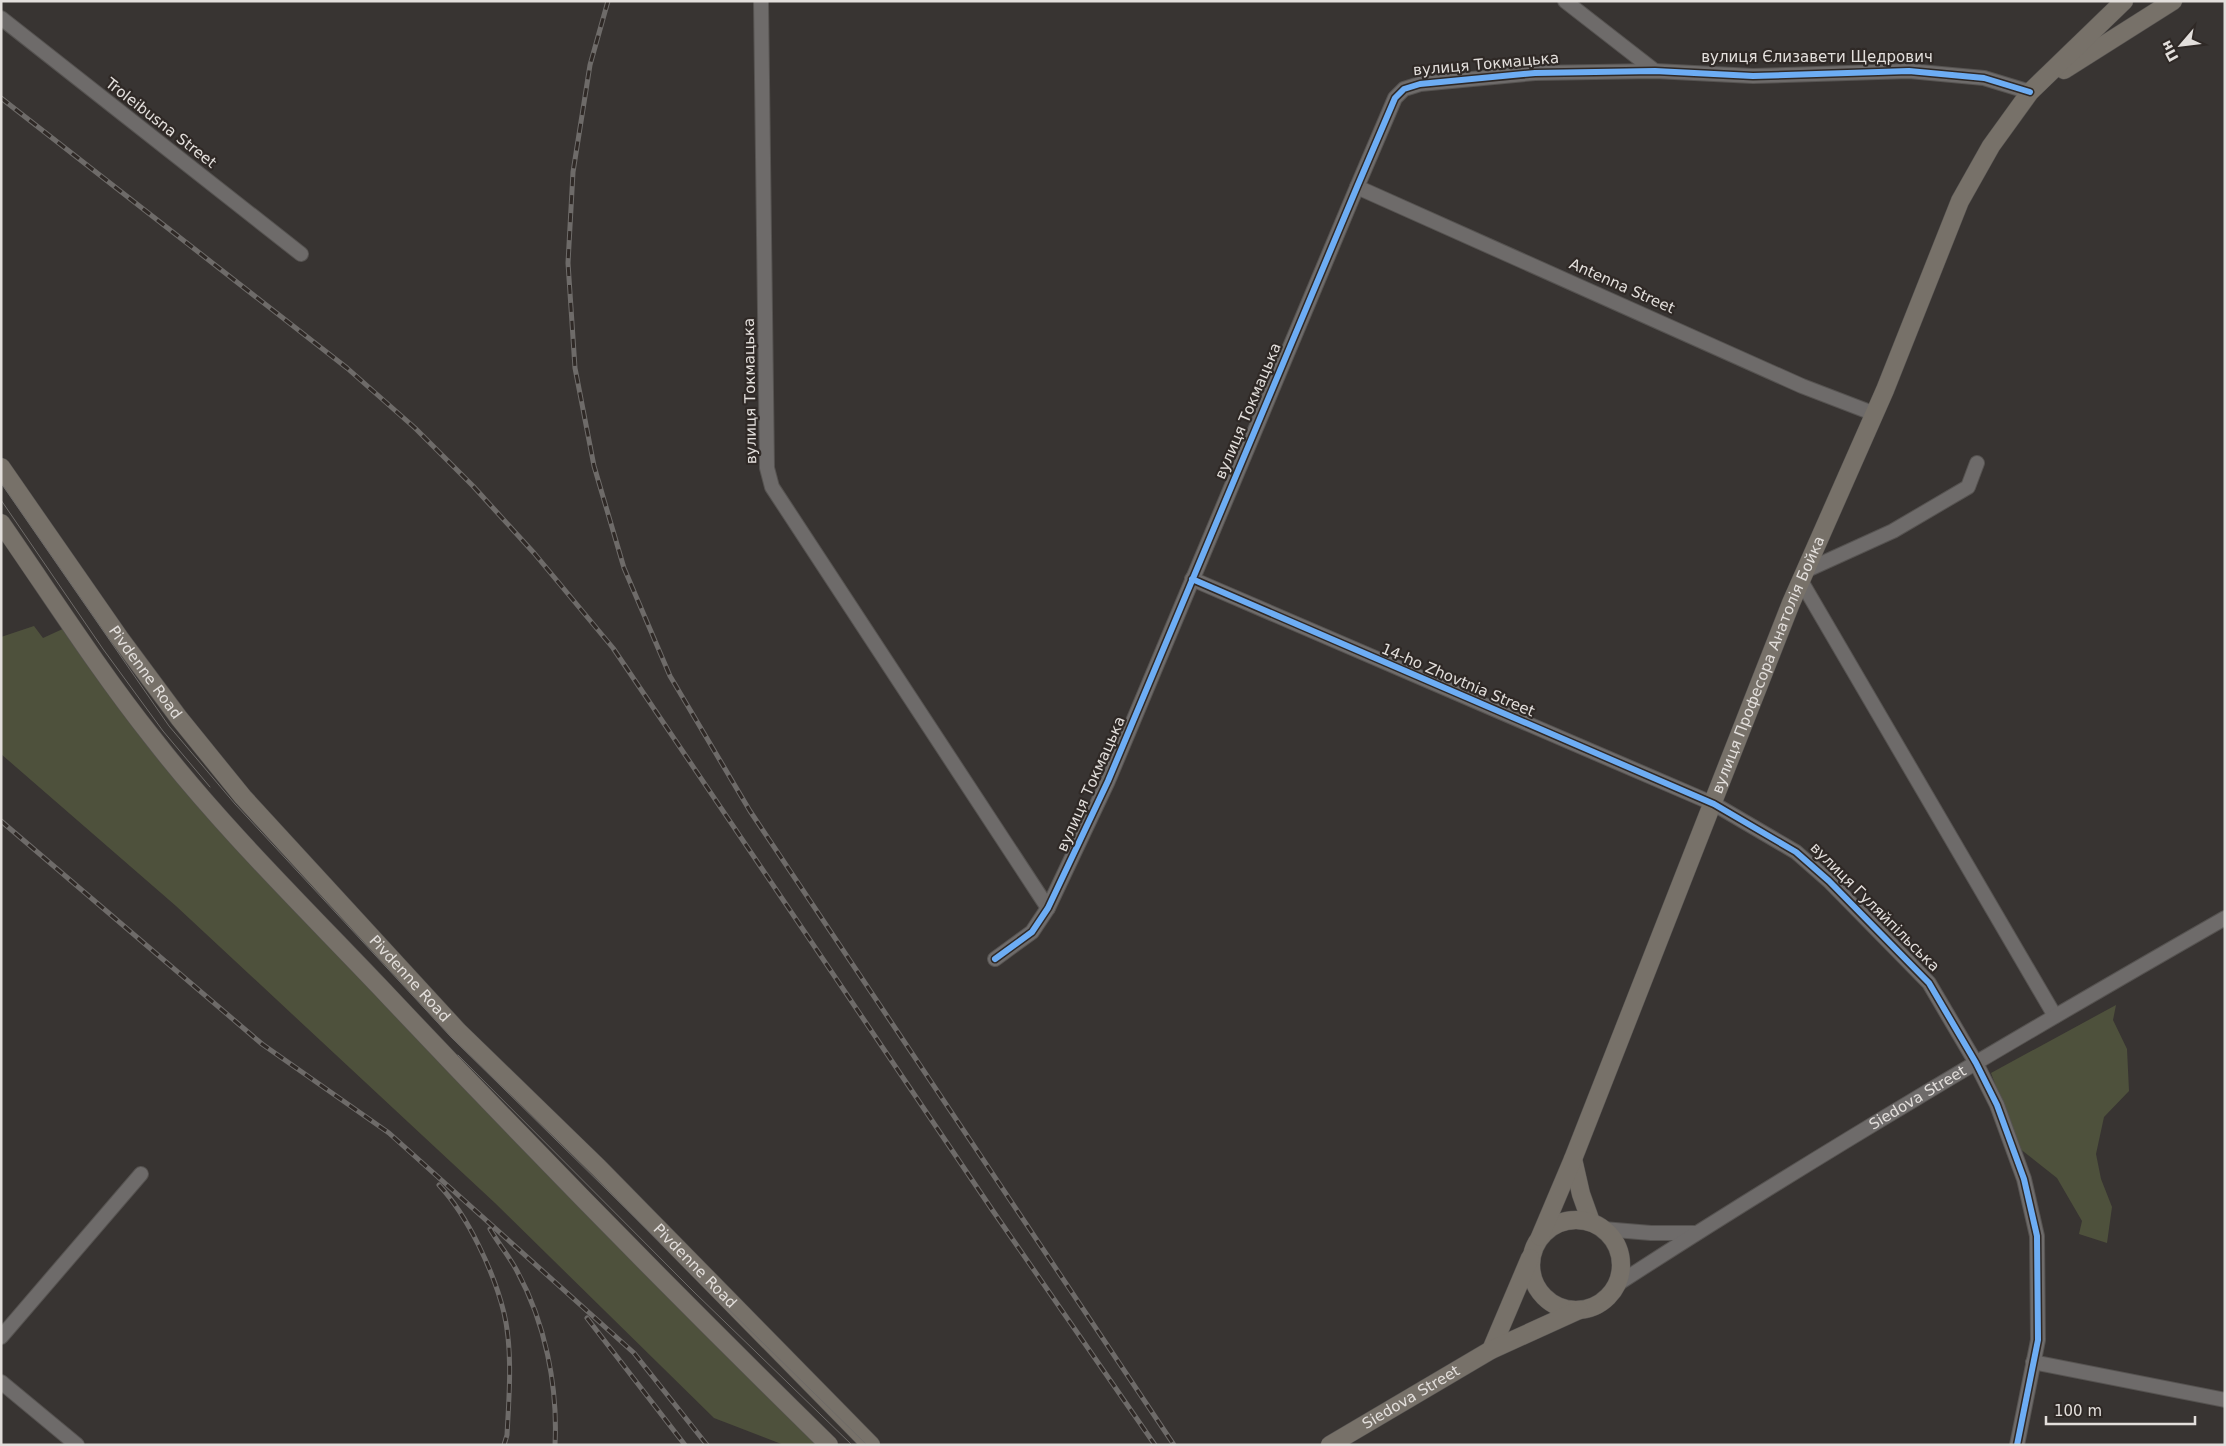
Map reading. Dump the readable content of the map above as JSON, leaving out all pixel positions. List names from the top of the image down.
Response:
{
  "streets": {
    "main road": ["вулиця Професора Анатолія Бойка", "Pivdenne Road", "Siedova Street"],
    "street": [
      "вулиця Єлизавети Щедрович",
      "вулиця Токмацька",
      "Troleibusna Street",
      "Antenna Street",
      "14-ho Zhovtnia Street",
      "вулиця Гуляйпільська"
    ]
  },
  "crossings": [
    ["вулиця Єлизавети Щедрович", "вулиця Токмацька"],
    ["вулиця Єлизавети Щедрович", "вулиця Професора Анатолія Бойка"],
    ["вулиця Токмацька", "Antenna Street"],
    ["вулиця Токмацька", "14-ho Zhovtnia Street"],
    ["Antenna Street", "вулиця Професора Анатолія Бойка"],
    ["вулиця Професора Анатолія Бойка", "14-ho Zhovtnia Street"],
    ["вулиця Професора Анатолія Бойка", "вулиця Гуляйпільська"],
    ["вулиця Професора Анатолія Бойка", "Siedova Street"],
    ["14-ho Zhovtnia Street", "вулиця Гуляйпільська"],
    ["вулиця Гуляйпільська", "Siedova Street"]
  ],
  "scale_bar": "100 m",
  "north": "bottom left"
}
